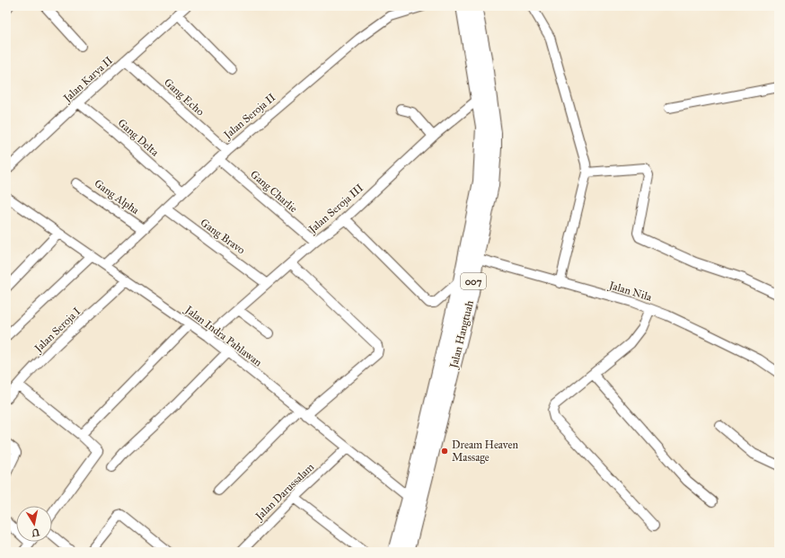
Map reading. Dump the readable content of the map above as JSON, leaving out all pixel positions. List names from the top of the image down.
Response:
{
  "streets": {
    "highway": ["007", "Jalan Hangtuah"],
    "street": [
      "Jalan Karya II",
      "Gang Echo",
      "Jalan Seroja II",
      "Gang Delta",
      "Gang Charlie",
      "Gang Alpha",
      "Jalan Seroja III",
      "Gang Bravo",
      "Jalan Nila",
      "Jalan Seroja I",
      "Jalan Indra Pahlawan",
      "Jalan Darussalam"
    ]
  },
  "crossings": [
    ["Jalan Karya II", "Gang Echo"],
    ["Jalan Karya II", "Gang Delta"],
    ["Gang Echo", "Jalan Seroja II"],
    ["Jalan Seroja II", "Gang Delta"],
    ["Jalan Seroja II", "Gang Charlie"],
    ["Jalan Seroja II", "Gang Alpha"],
    ["Jalan Seroja II", "Gang Bravo"],
    ["Jalan Seroja II", "Jalan Indra Pahlawan"],
    ["Gang Charlie", "Jalan Seroja III"],
    ["Jalan Seroja III", "Gang Bravo"],
    ["Jalan Seroja III", "Jalan Hangtuah"],
    ["Jalan Seroja III", "Jalan Indra Pahlawan"],
    ["Jalan Nila", "Jalan Hangtuah"],
    ["Jalan Seroja I", "Jalan Indra Pahlawan"],
    ["Jalan Hangtuah", "Jalan Indra Pahlawan"],
    ["Jalan Indra Pahlawan", "Jalan Darussalam"]
  ],
  "places": ["Dream Heaven Massage"],
  "north": "bottom"
}
